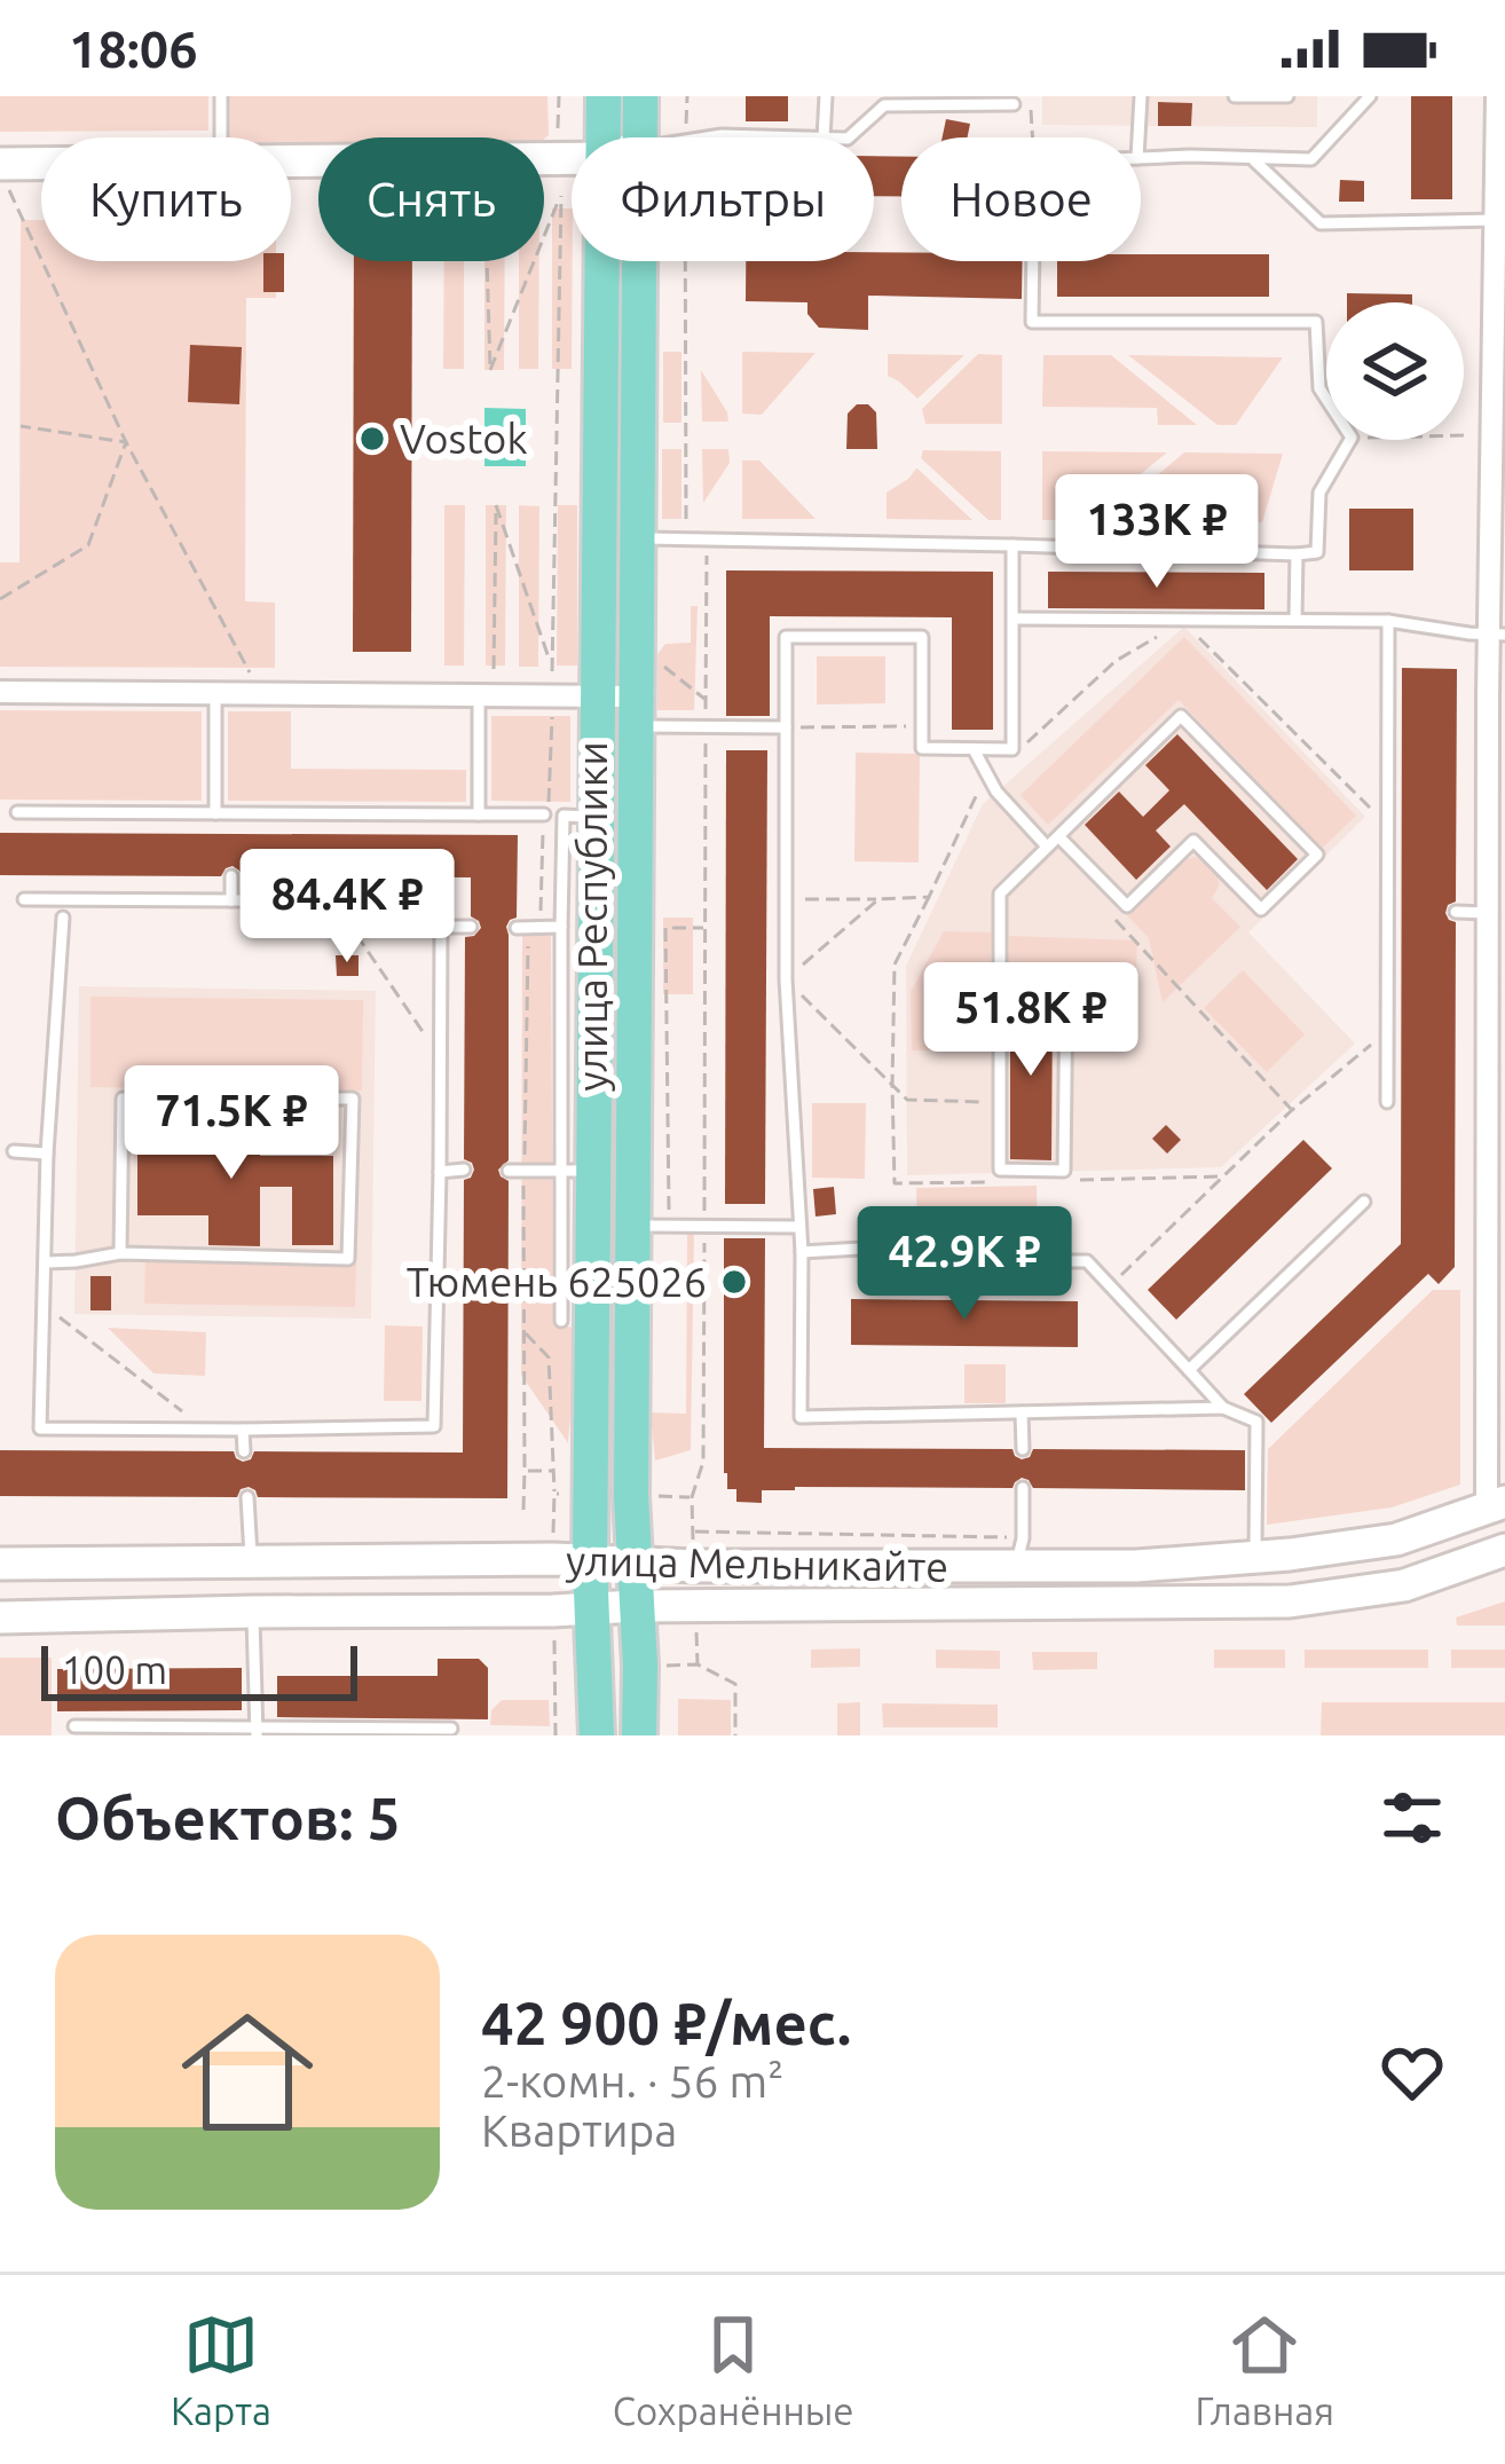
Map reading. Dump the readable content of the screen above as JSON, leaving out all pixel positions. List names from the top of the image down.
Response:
{
  "streets": {
    "main road": ["улица Республики", "улица Мельникайте"]
  },
  "crossings": [
    ["улица Республики", "улица Мельникайте"]
  ],
  "places": ["Vostok", "Тюмень 625026"],
  "scale_bar": "100 m",
  "page": {
    "status": "18:06",
    "chip": [
      "Купить",
      "Снять",
      "Фильтры",
      "Новое"
    ],
    "price": [
      "133K ₽",
      "84.4K ₽",
      "51.8K ₽",
      "71.5K ₽",
      "42.9K ₽"
    ],
    "scale": "100 m",
    "heading": "Объектов: 5",
    "list": [
      {
        "name": "42 900 ₽/мес.",
        "note": "2-комн. · 56 m² · Квартира"
      }
    ],
    "tabs": ["Карта", "Сохранённые", "Главная"]
  }
}
